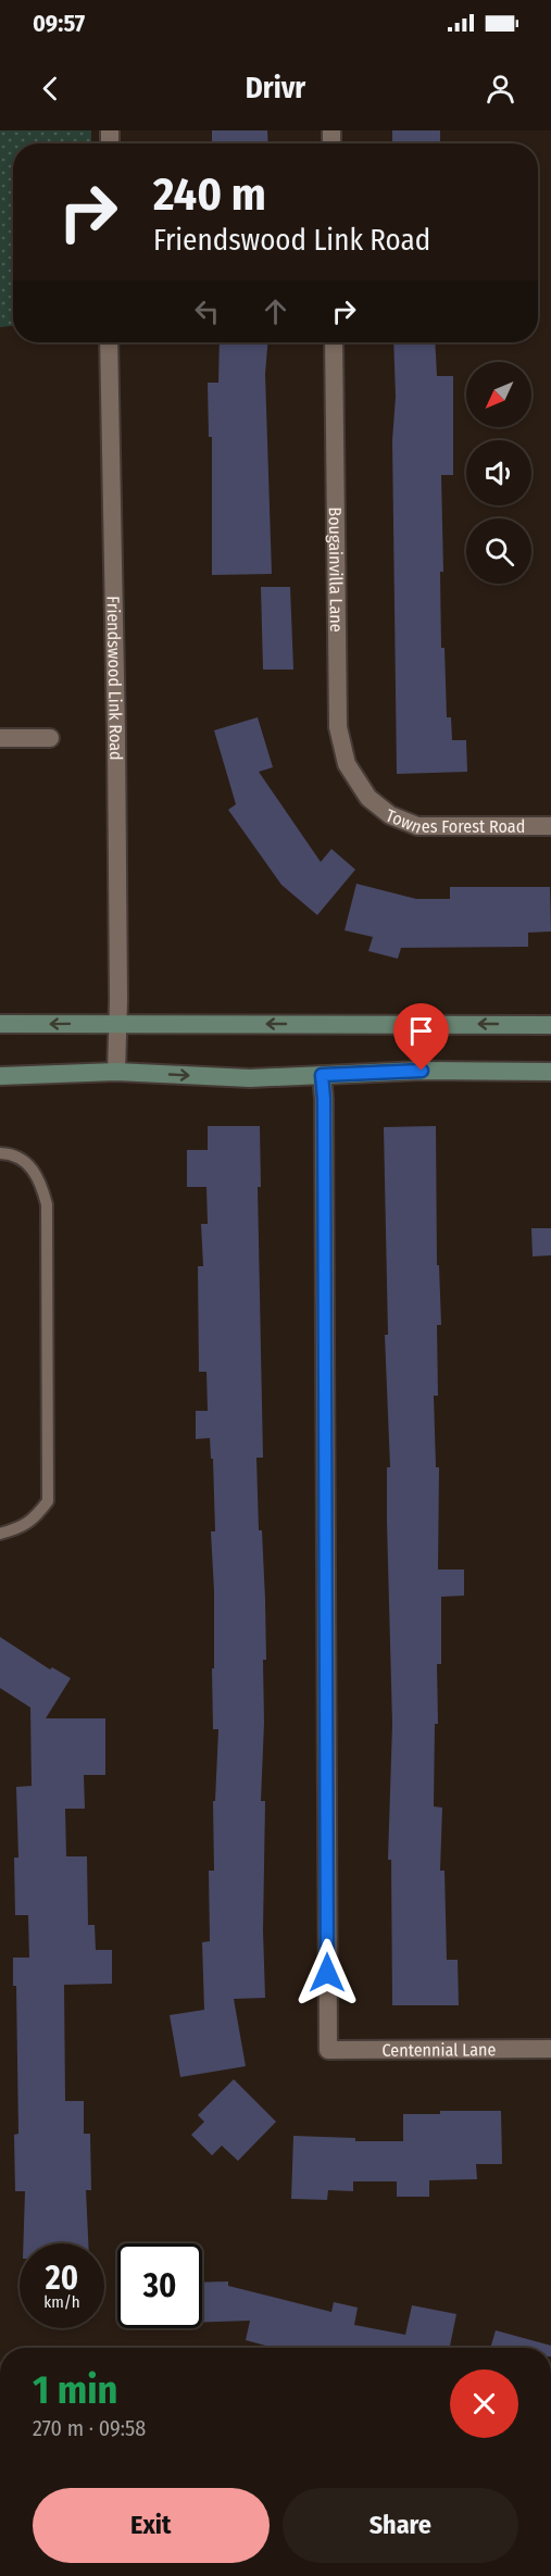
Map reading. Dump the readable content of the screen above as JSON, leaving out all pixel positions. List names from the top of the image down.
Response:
{
  "streets": {
    "street": [
      "Bougainvilla Lane",
      "Friendswood Link Road",
      "Townes Forest Road",
      "Centennial Lane"
    ]
  },
  "crossings": [
    ["Bougainvilla Lane", "Townes Forest Road"]
  ],
  "north": "bottom left",
  "page": {
    "status": "09:57",
    "header": "Drivr",
    "turn": ["240 m", "Friendswood Link Road"],
    "speed": "20 km/h",
    "limit": "30",
    "heading": ["1 min", "270 m · 09:58"],
    "buttons": ["Exit", "Share"]
  }
}
